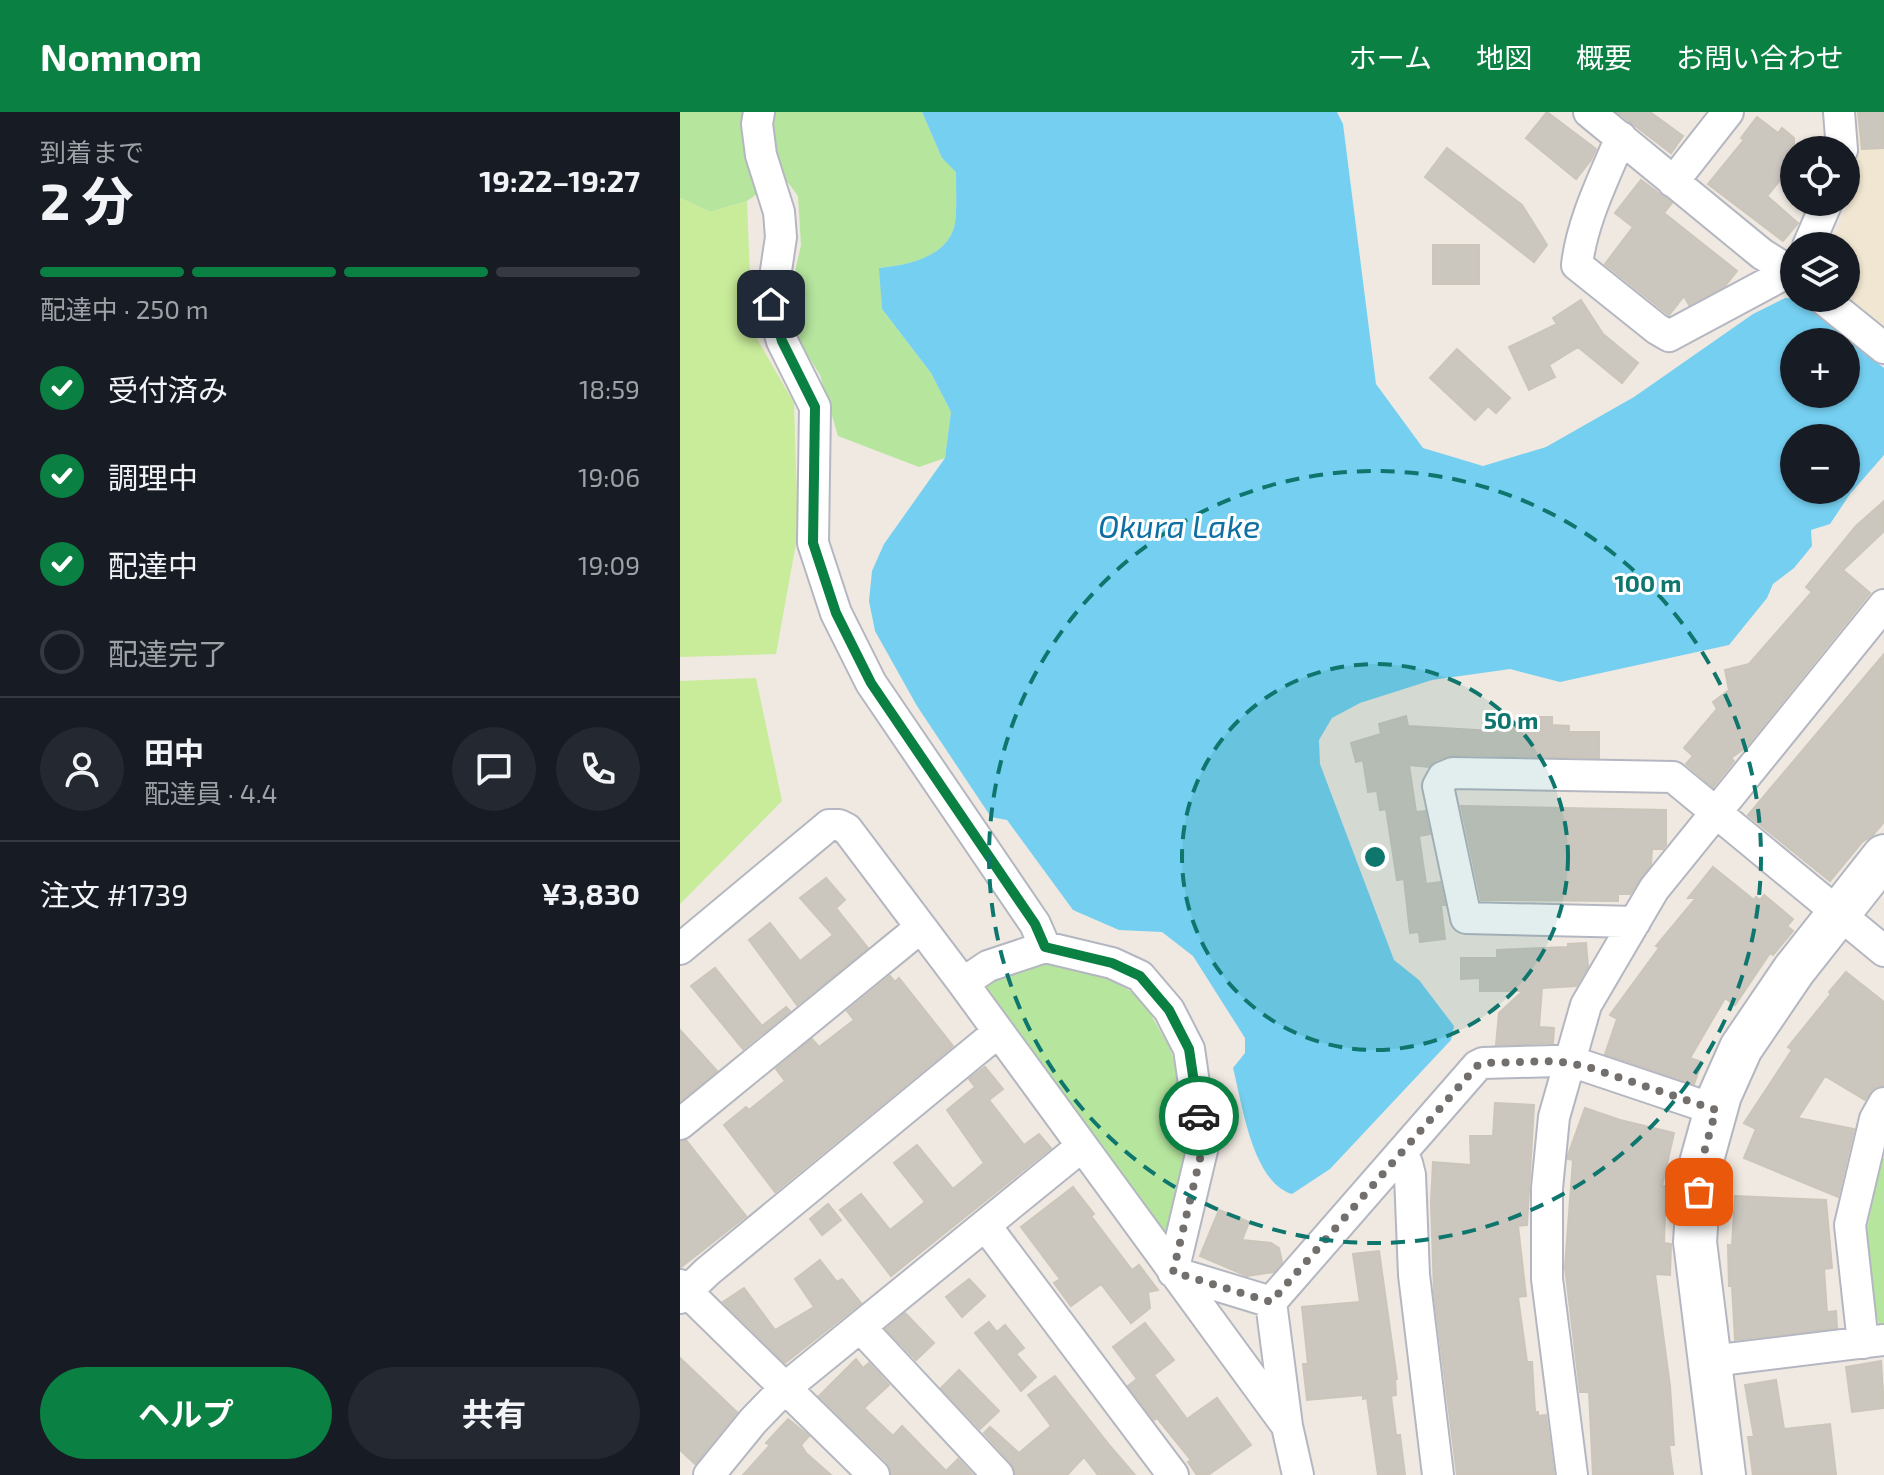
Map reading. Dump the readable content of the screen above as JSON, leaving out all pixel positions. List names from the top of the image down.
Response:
{
  "water": ["Okura Lake"],
  "page": {
    "header": "Nomnom",
    "nav": [
      "ホーム",
      "地図",
      "概要",
      "お問い合わせ"
    ],
    "heading": ["2 分", "到着まで", "19:22–19:27"],
    "panel": [
      "田中",
      "配達員 · 4.4",
      "注文 #1739",
      "¥3,830"
    ],
    "map_buttons": ["+", "−"],
    "bar": "配達中 · 250 m",
    "list": [
      ["受付済み", "18:59"],
      ["調理中", "19:06"],
      ["配達中", "19:09"],
      "配達完了"
    ],
    "buttons": ["ヘルプ", "共有"]
  },
  "rings": ["100 m", "50 m"]
}
